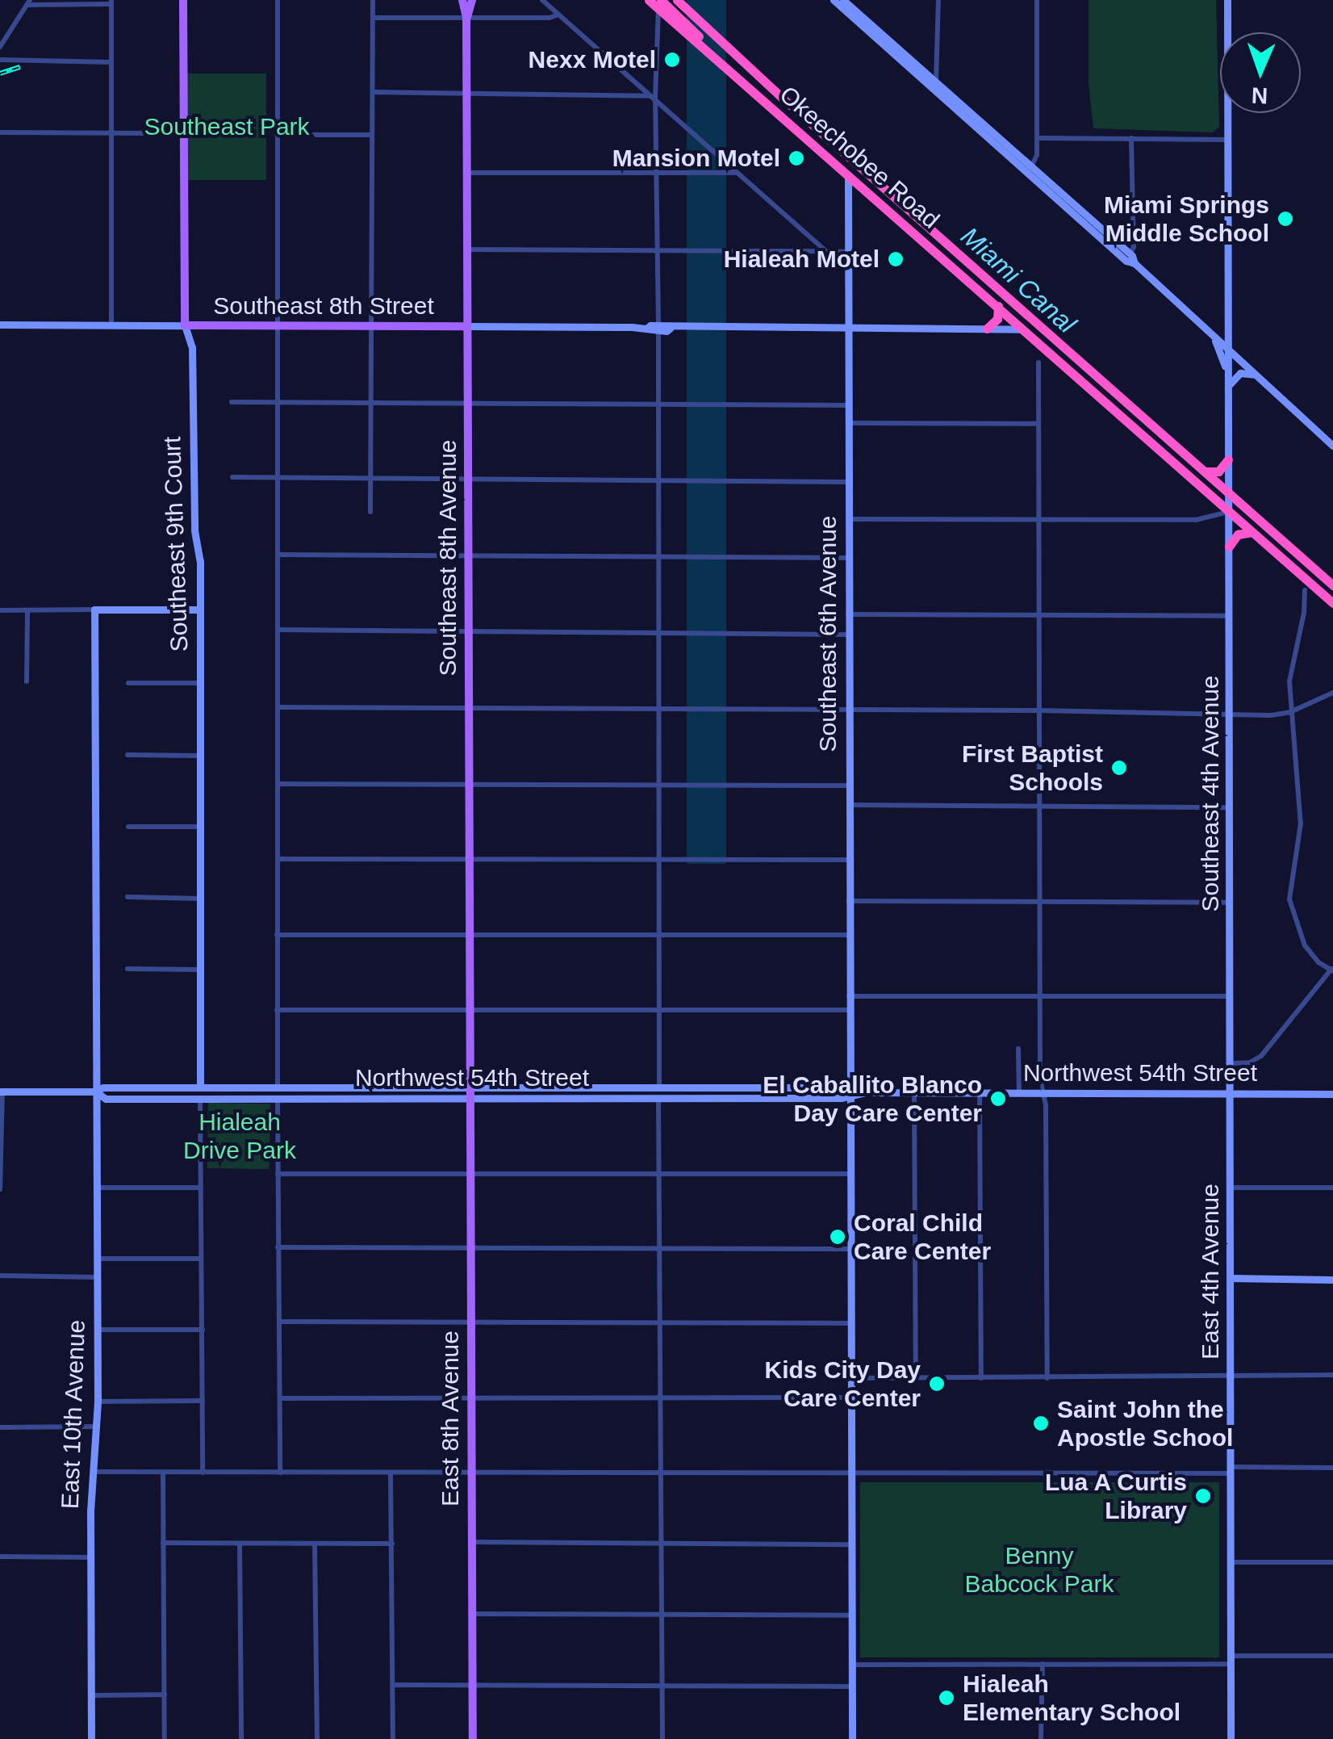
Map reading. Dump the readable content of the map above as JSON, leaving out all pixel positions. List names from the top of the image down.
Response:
{
  "streets": {
    "highway": ["Okeechobee Road"],
    "main road": [
      "Southeast 8th Street",
      "Southeast 9th Court",
      "Southeast 8th Avenue",
      "East 8th Avenue"
    ],
    "street": [
      "Southeast 6th Avenue",
      "Southeast 4th Avenue",
      "Northwest 54th Street",
      "East 4th Avenue",
      "East 10th Avenue"
    ]
  },
  "crossings": [
    ["Okeechobee Road", "Southeast 8th Street"],
    ["Okeechobee Road", "Southeast 6th Avenue"],
    ["Okeechobee Road", "Southeast 4th Avenue"],
    ["Southeast 8th Street", "Southeast 9th Court"],
    ["Southeast 8th Street", "Southeast 8th Avenue"],
    ["Southeast 8th Street", "Southeast 6th Avenue"],
    ["Southeast 9th Court", "Northwest 54th Street"],
    ["Southeast 8th Avenue", "Northwest 54th Street"],
    ["Southeast 8th Avenue", "East 8th Avenue"],
    ["Southeast 6th Avenue", "Northwest 54th Street"],
    ["Southeast 4th Avenue", "Northwest 54th Street"],
    ["Southeast 4th Avenue", "East 4th Avenue"],
    ["Northwest 54th Street", "East 4th Avenue"],
    ["Northwest 54th Street", "East 10th Avenue"],
    ["Northwest 54th Street", "East 8th Avenue"]
  ],
  "water": ["Miami Canal"],
  "parks": ["Southeast Park", "Hialeah Drive Park", "Benny Babcock Park"],
  "places": [
    "Nexx Motel",
    "Mansion Motel",
    "Miami Springs Middle School",
    "Hialeah Motel",
    "First Baptist Schools",
    "El Caballito Blanco Day Care Center",
    "Coral Child Care Center",
    "Kids City Day Care Center",
    "Saint John the Apostle School",
    "Lua A Curtis Library",
    "Hialeah Elementary School"
  ],
  "north": "bottom"
}
